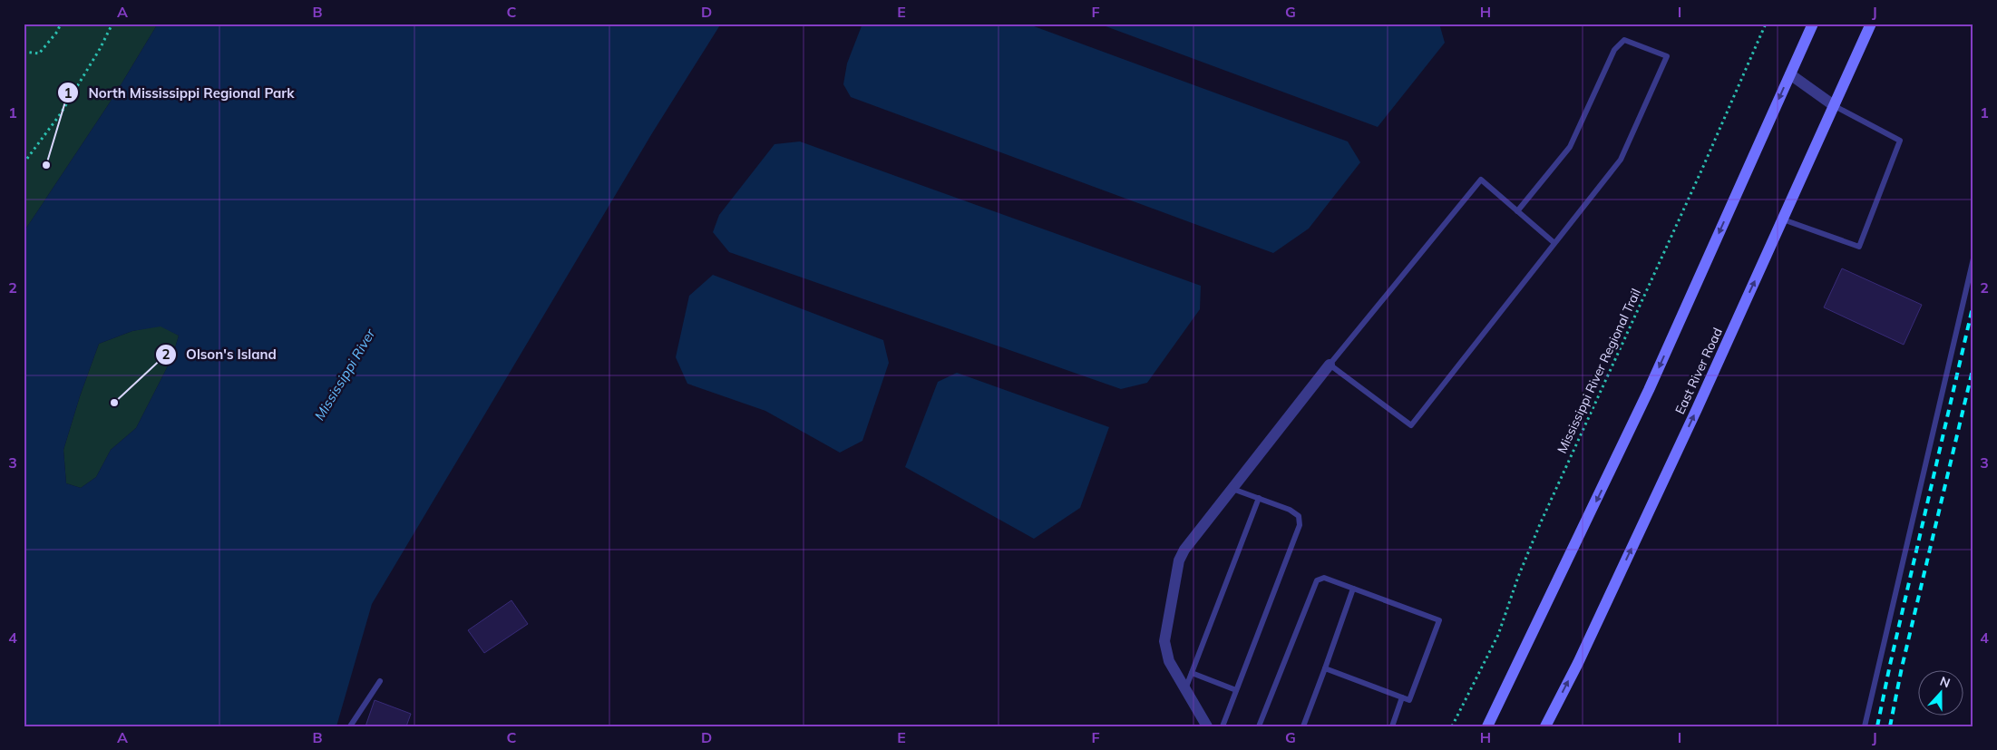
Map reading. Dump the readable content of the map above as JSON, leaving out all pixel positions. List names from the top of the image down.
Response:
{
  "streets": {
    "street": ["East River Road"],
    "path": ["Mississippi River Regional Trail"]
  },
  "water": ["Mississippi River"],
  "places": ["North Mississippi Regional Park", "Olson's Island"],
  "north": "top",
  "grid": {
    "columns": [
      "A",
      "B",
      "C",
      "D",
      "E",
      "F",
      "G",
      "H",
      "I",
      "J"
    ],
    "rows": [
      "1",
      "2",
      "3",
      "4"
    ]
  }
}
